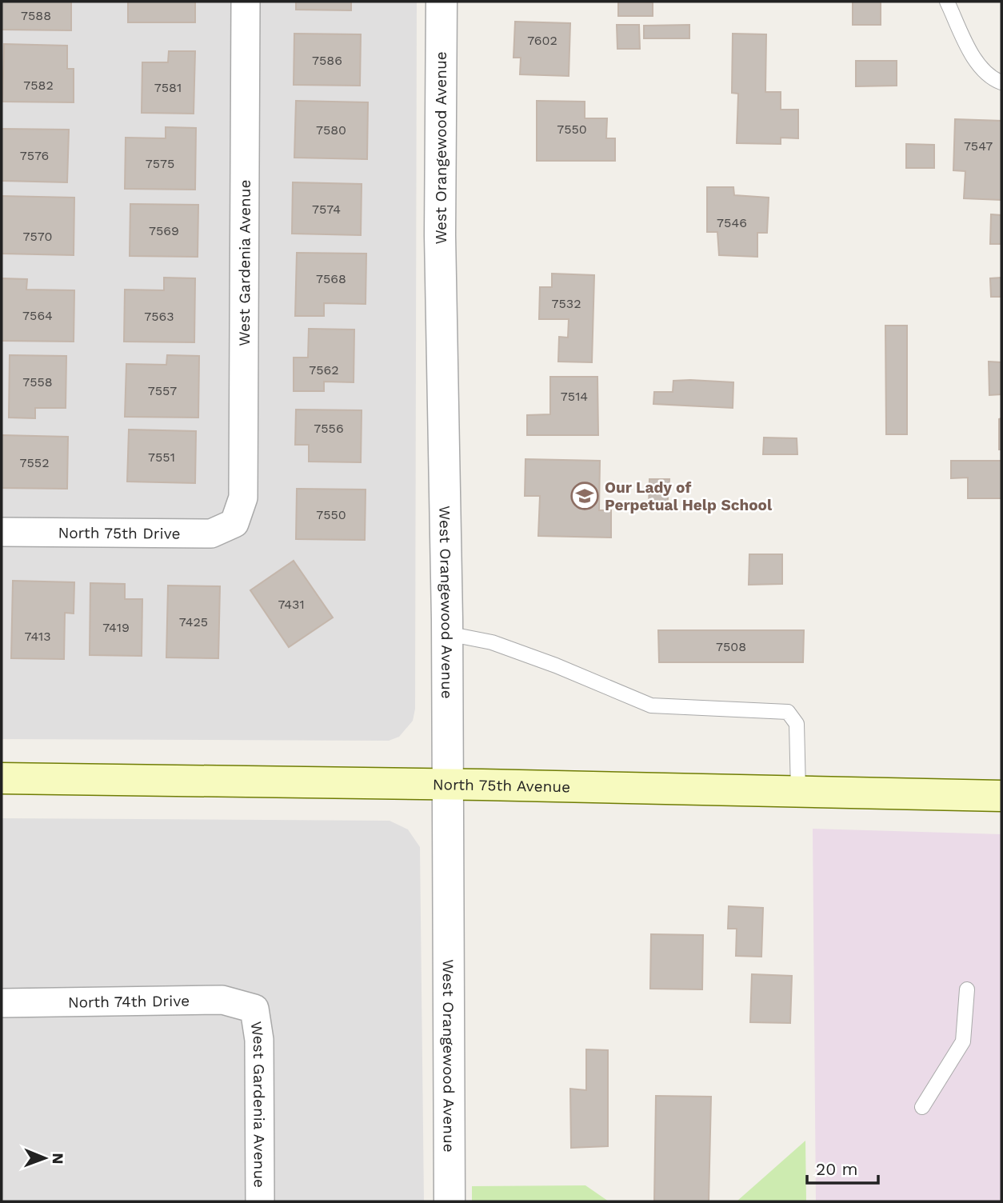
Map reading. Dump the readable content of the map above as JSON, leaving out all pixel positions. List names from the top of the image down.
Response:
{
  "streets": {
    "main road": ["North 75th Avenue"],
    "street": [
      "West Orangewood Avenue",
      "West Gardenia Avenue",
      "North 75th Drive",
      "North 74th Drive"
    ]
  },
  "crossings": [
    ["West Orangewood Avenue", "North 75th Avenue"],
    ["West Gardenia Avenue", "North 75th Drive"],
    ["West Gardenia Avenue", "North 74th Drive"]
  ],
  "places": {
    "school or university": ["Our Lady of Perpetual Help School"]
  },
  "house_numbers": [
    "7588",
    "7602",
    "7586",
    "7582",
    "7581",
    "7550",
    "7580",
    "7547",
    "7576",
    "7575",
    "7574",
    "7546",
    "7569",
    "7570",
    "7568",
    "7532",
    "7564",
    "7563",
    "7562",
    "7558",
    "7557",
    "7514",
    "7556",
    "7551",
    "7552",
    "7550",
    "7431",
    "7425",
    "7419",
    "7413",
    "7508"
  ],
  "scale_bar": "20 m",
  "north": "right"
}
